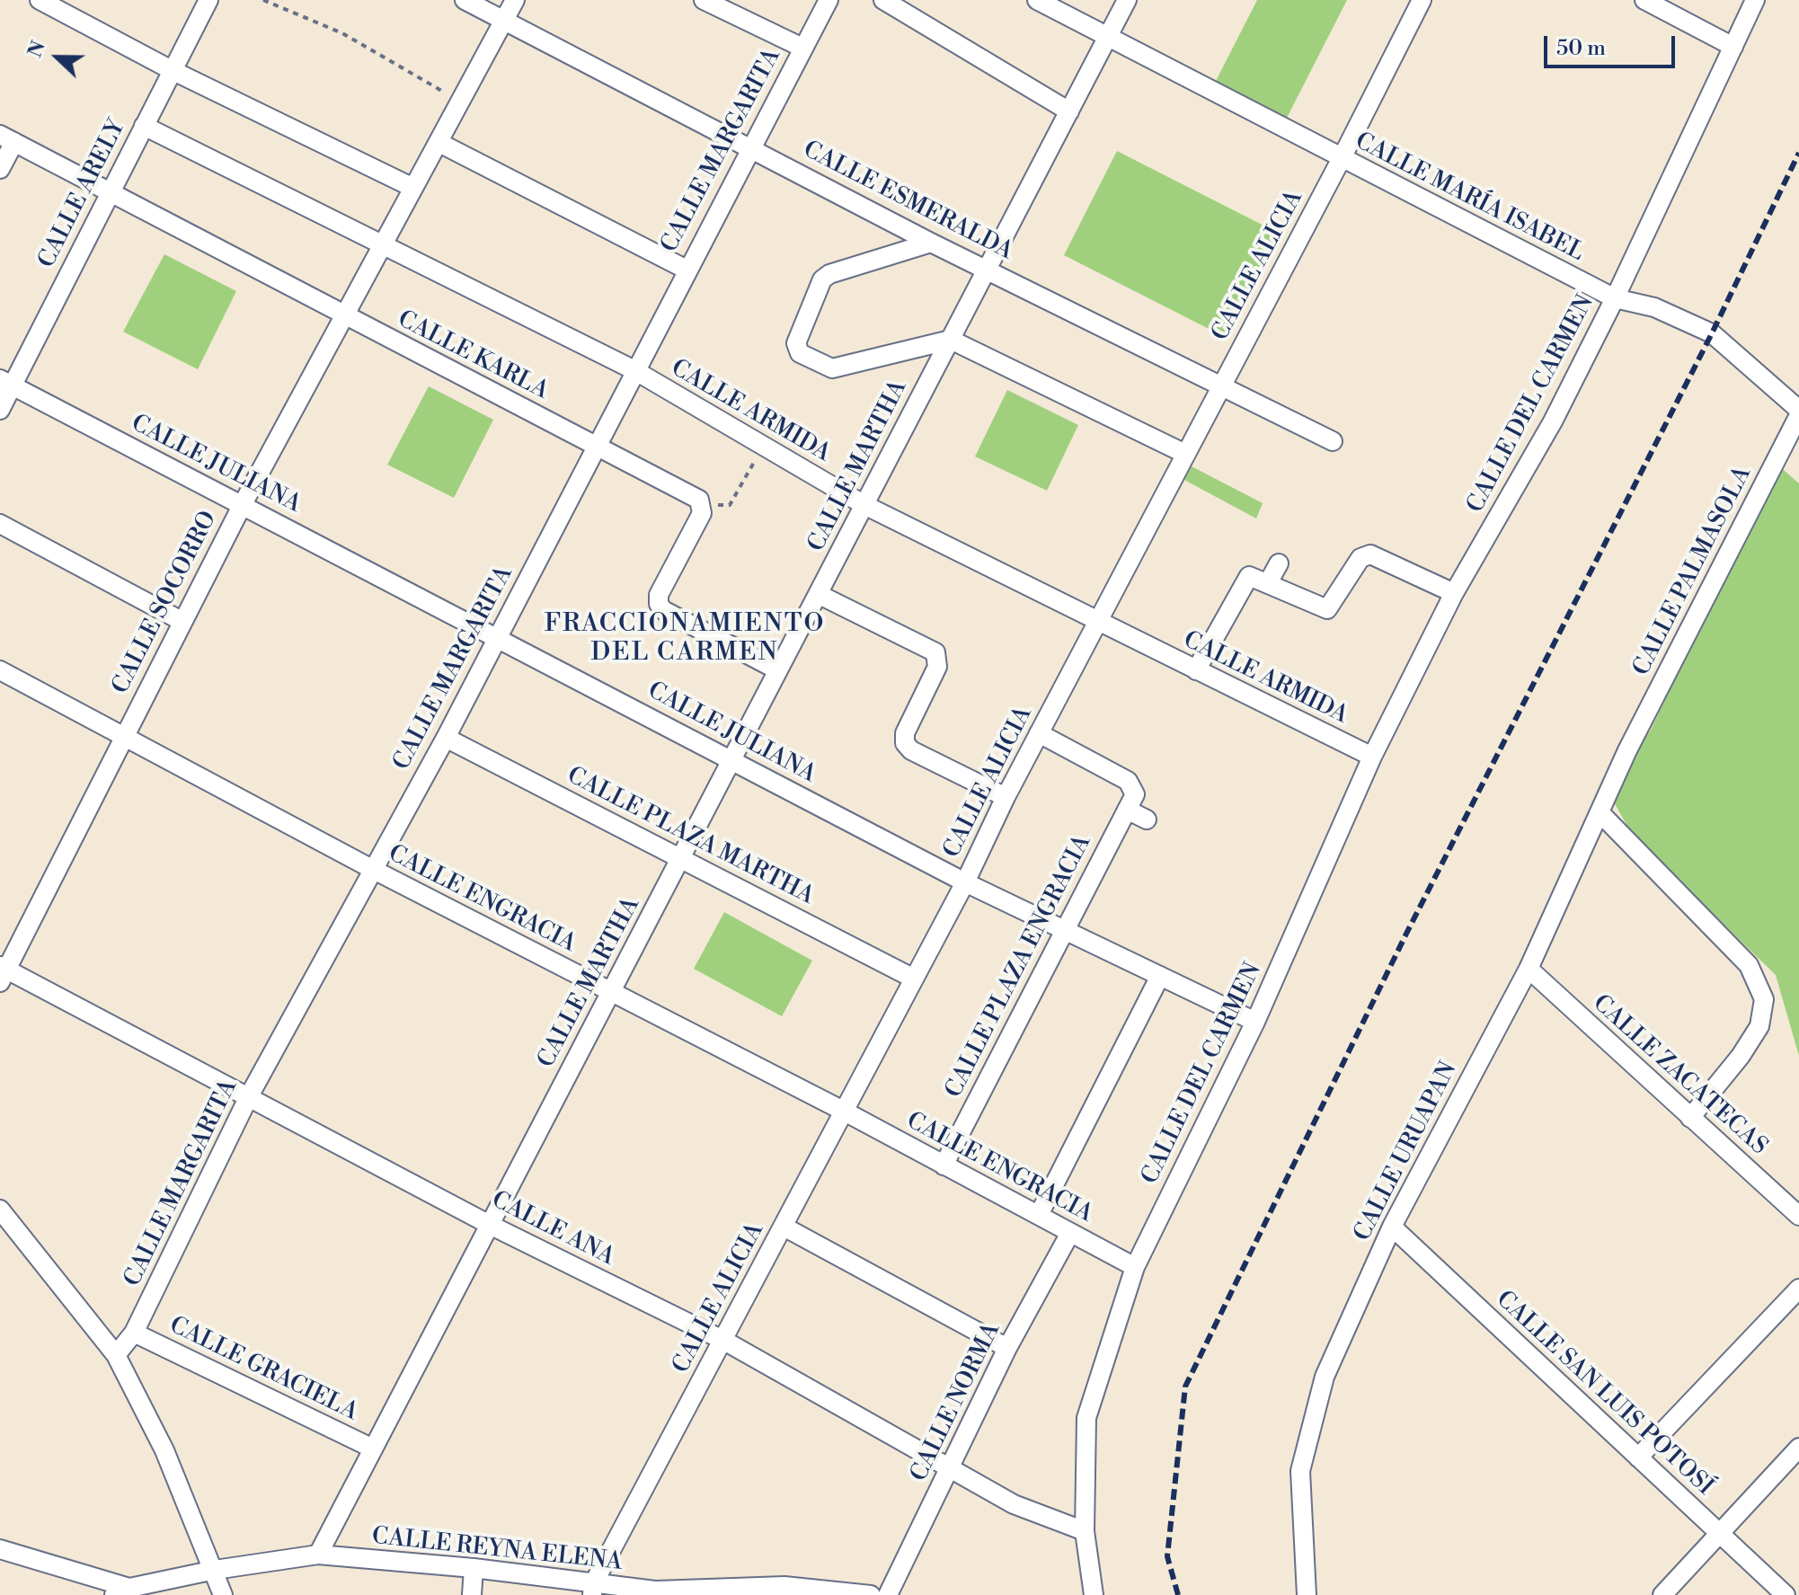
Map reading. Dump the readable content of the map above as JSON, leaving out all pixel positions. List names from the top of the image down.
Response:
{
  "streets": {
    "street": [
      "CALLE MARGARITA",
      "CALLE ARELY",
      "CALLE MARÍA ISABEL",
      "CALLE ESMERALDA",
      "CALLE ALICIA",
      "CALLE KARLA",
      "CALLE DEL CARMEN",
      "CALLE ARMIDA",
      "CALLE JULIANA",
      "CALLE MARTHA",
      "CALLE PALMASOLA",
      "CALLE SOCORRO",
      "CALLE PLAZA MARTHA",
      "CALLE ENGRACIA",
      "CALLE PLAZA ENGRACIA",
      "CALLE ZACATECAS",
      "CALLE URUAPAN",
      "CALLE ANA",
      "CALLE GRACIELA",
      "CALLE SAN LUIS POTOSÍ",
      "CALLE NORMA",
      "CALLE REYNA ELENA"
    ]
  },
  "crossings": [
    ["CALLE MARGARITA", "CALLE ESMERALDA"],
    ["CALLE MARGARITA", "CALLE KARLA"],
    ["CALLE MARGARITA", "CALLE ARMIDA"],
    ["CALLE MARGARITA", "CALLE JULIANA"],
    ["CALLE MARGARITA", "CALLE PLAZA MARTHA"],
    ["CALLE MARGARITA", "CALLE ENGRACIA"],
    ["CALLE MARGARITA", "CALLE ANA"],
    ["CALLE MARGARITA", "CALLE GRACIELA"],
    ["CALLE ARELY", "CALLE KARLA"],
    ["CALLE ARELY", "CALLE ARMIDA"],
    ["CALLE ARELY", "CALLE JULIANA"],
    ["CALLE MARÍA ISABEL", "CALLE ALICIA"],
    ["CALLE MARÍA ISABEL", "CALLE DEL CARMEN"],
    ["CALLE MARÍA ISABEL", "CALLE MARTHA"],
    ["CALLE MARÍA ISABEL", "CALLE PALMASOLA"],
    ["CALLE ESMERALDA", "CALLE ALICIA"],
    ["CALLE ESMERALDA", "CALLE MARTHA"],
    ["CALLE ESMERALDA", "CALLE SOCORRO"],
    ["CALLE ALICIA", "CALLE ARMIDA"],
    ["CALLE ALICIA", "CALLE JULIANA"],
    ["CALLE ALICIA", "CALLE PLAZA MARTHA"],
    ["CALLE ALICIA", "CALLE ENGRACIA"],
    ["CALLE ALICIA", "CALLE PLAZA ENGRACIA"],
    ["CALLE ALICIA", "CALLE ANA"],
    ["CALLE ALICIA", "CALLE REYNA ELENA"],
    ["CALLE KARLA", "CALLE SOCORRO"],
    ["CALLE DEL CARMEN", "CALLE ARMIDA"],
    ["CALLE DEL CARMEN", "CALLE JULIANA"],
    ["CALLE DEL CARMEN", "CALLE ENGRACIA"],
    ["CALLE DEL CARMEN", "CALLE ANA"],
    ["CALLE ARMIDA", "CALLE MARTHA"],
    ["CALLE ARMIDA", "CALLE SOCORRO"],
    ["CALLE JULIANA", "CALLE MARTHA"],
    ["CALLE JULIANA", "CALLE SOCORRO"],
    ["CALLE JULIANA", "CALLE PLAZA ENGRACIA"],
    ["CALLE MARTHA", "CALLE PLAZA MARTHA"],
    ["CALLE MARTHA", "CALLE ENGRACIA"],
    ["CALLE MARTHA", "CALLE ANA"],
    ["CALLE MARTHA", "CALLE GRACIELA"],
    ["CALLE MARTHA", "CALLE REYNA ELENA"],
    ["CALLE PALMASOLA", "CALLE URUAPAN"],
    ["CALLE SOCORRO", "CALLE ENGRACIA"],
    ["CALLE SOCORRO", "CALLE ANA"],
    ["CALLE ENGRACIA", "CALLE PLAZA ENGRACIA"],
    ["CALLE ENGRACIA", "CALLE NORMA"],
    ["CALLE ZACATECAS", "CALLE URUAPAN"],
    ["CALLE URUAPAN", "CALLE SAN LUIS POTOSÍ"],
    ["CALLE ANA", "CALLE NORMA"]
  ],
  "districts": ["FRACCIONAMIENTO DEL CARMEN"],
  "scale_bar": "50 m",
  "north": "left"
}
